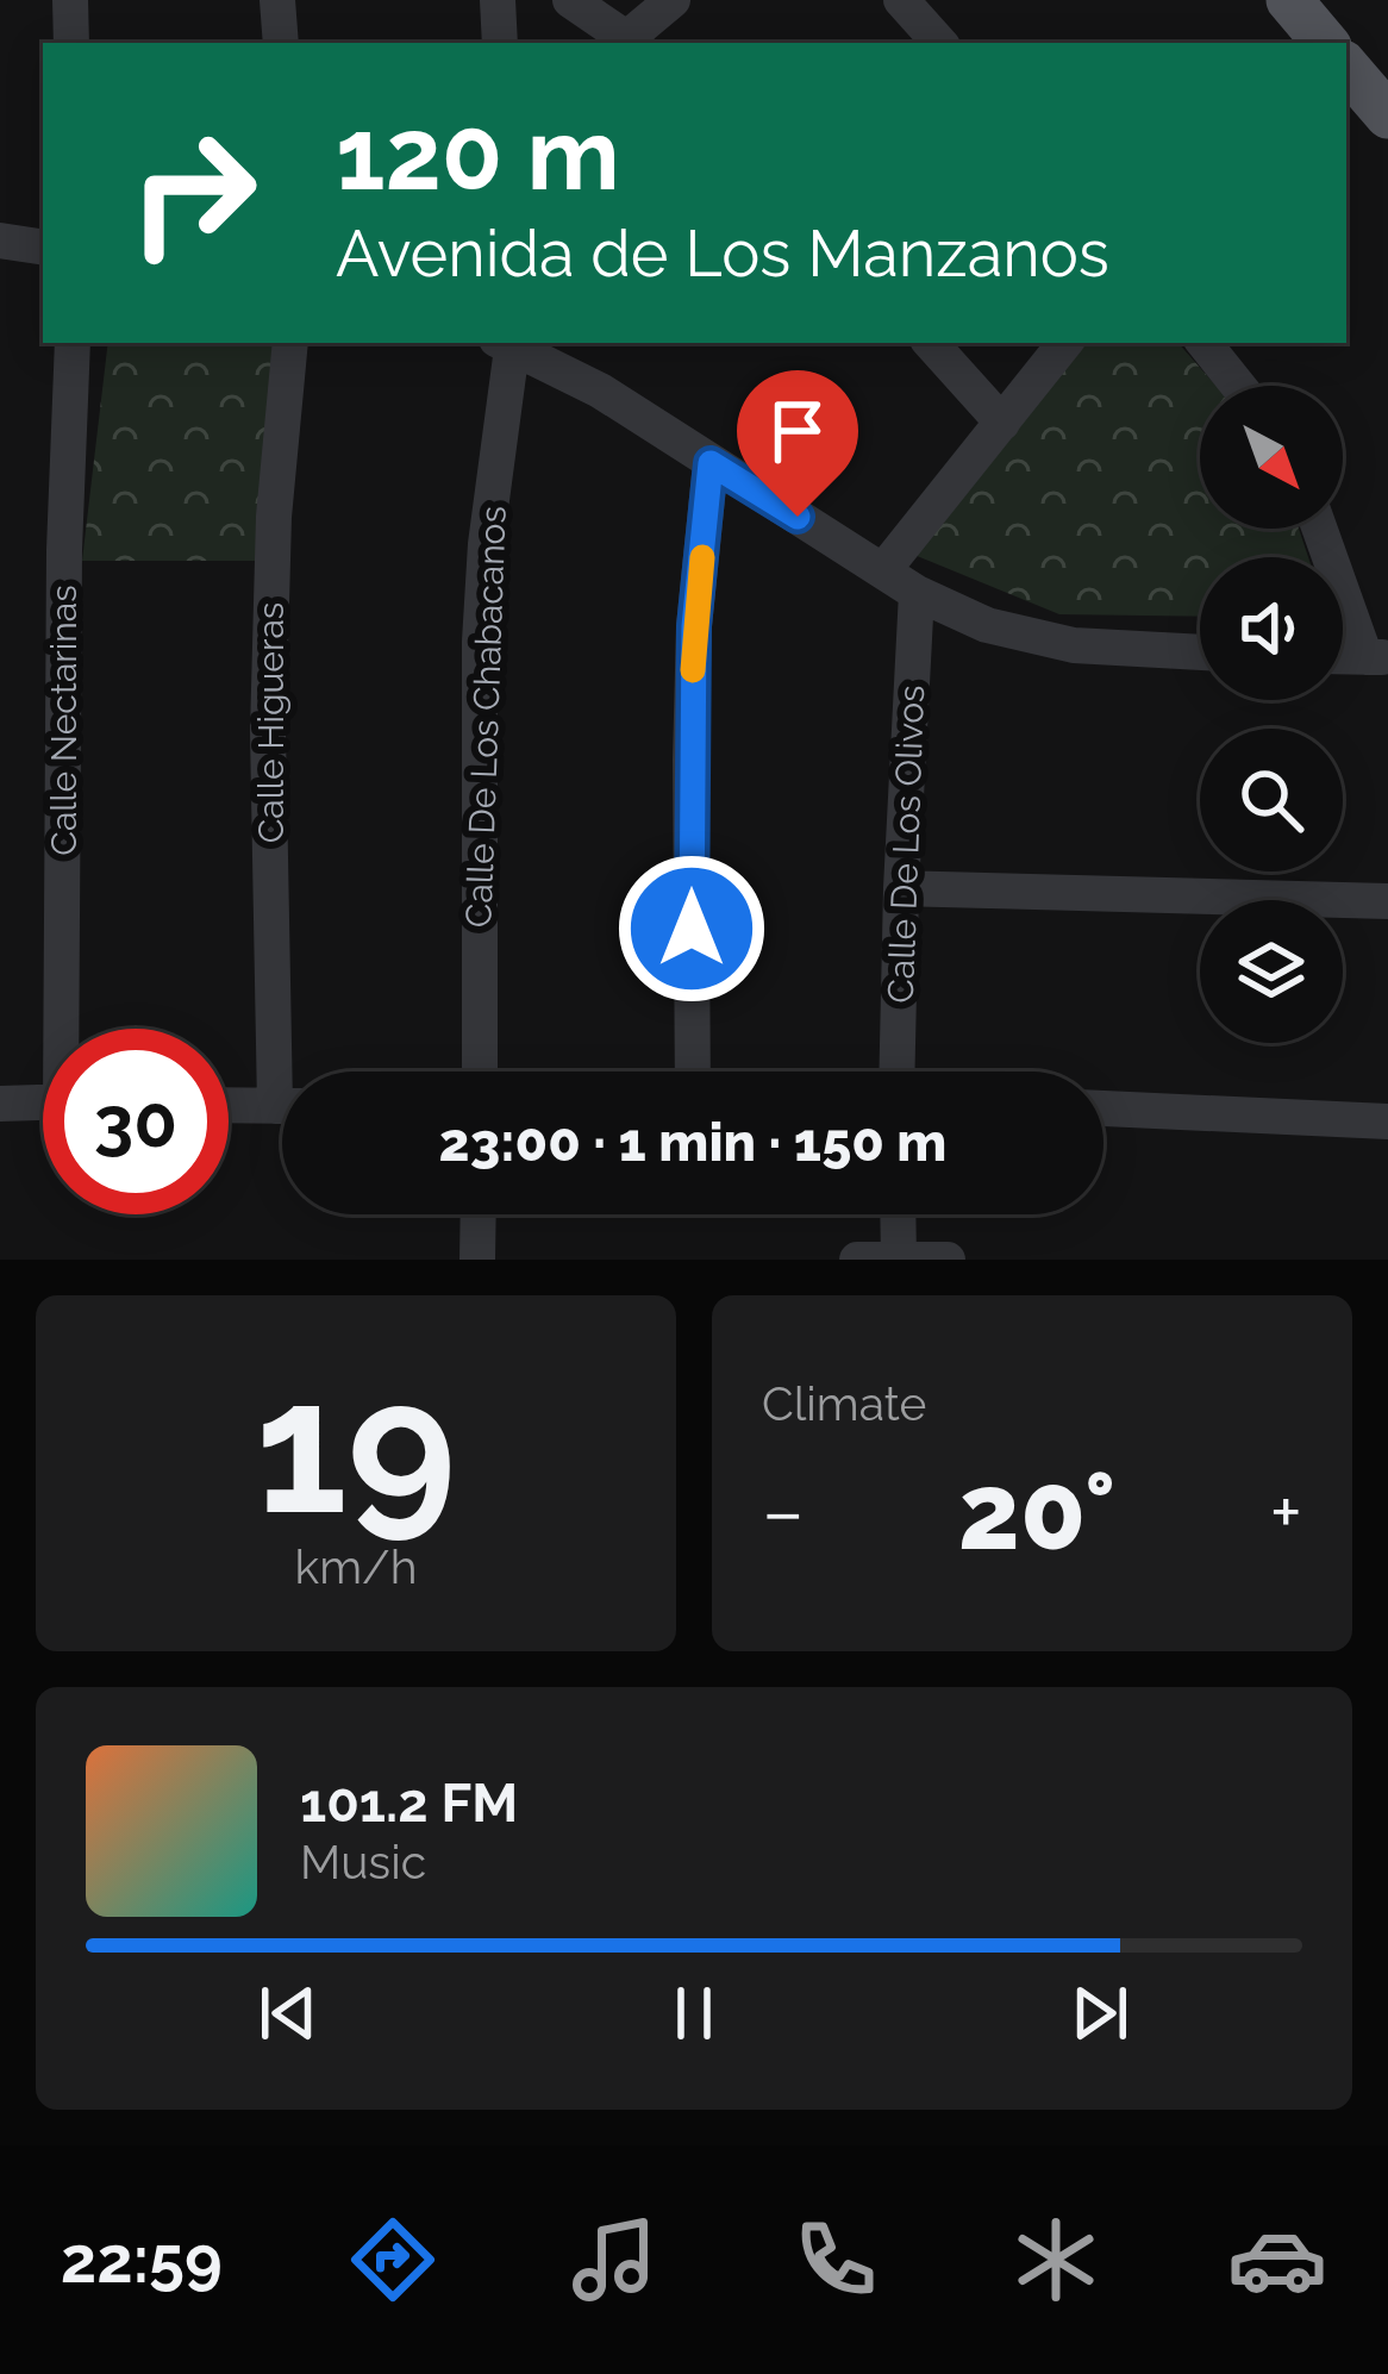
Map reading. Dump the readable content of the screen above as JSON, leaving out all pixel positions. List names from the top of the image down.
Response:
{
  "streets": {
    "street": [
      "Calle De Los Chabacanos",
      "Calle Nectarinas",
      "Calle Higueras",
      "Calle De Los Olivos"
    ]
  },
  "north": "bottom right",
  "page": {
    "turn": ["120 m", "Avenida de Los Manzanos"],
    "limit": "30",
    "trip": "23:00 · 1 min · 150 m",
    "tile": [
      ["19", "km/h"],
      "Climate"
    ],
    "heat": ["−", "20°", "+"],
    "song": ["101.2 FM", "Music"],
    "tabs": "22:59"
  }
}
